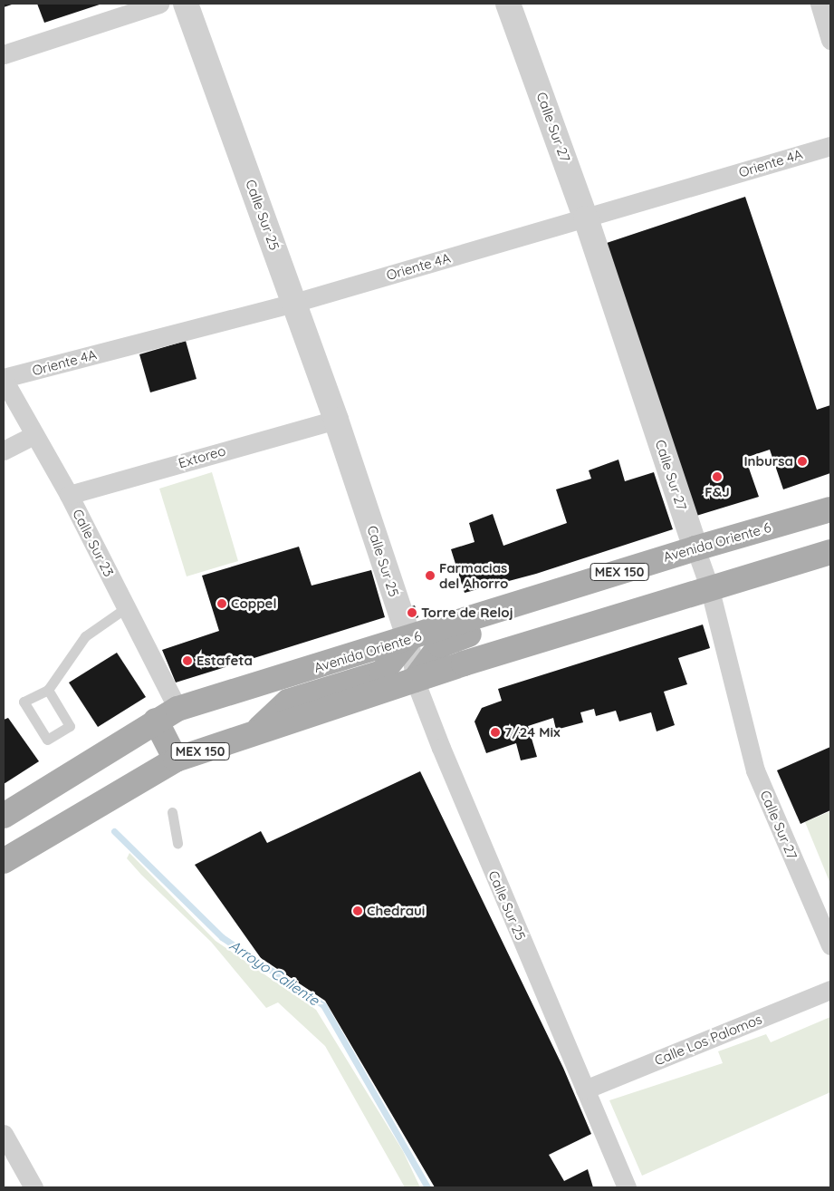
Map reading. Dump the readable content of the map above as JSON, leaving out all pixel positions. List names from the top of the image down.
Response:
{
  "streets": {
    "main road": ["Avenida Oriente 6", "MEX 150"],
    "street": [
      "Calle Sur 27",
      "Oriente 4A",
      "Calle Sur 25",
      "Extoreo",
      "Calle Sur 23",
      "Calle Los Palomos"
    ]
  },
  "crossings": [
    ["Calle Sur 27", "Oriente 4A"],
    ["Calle Sur 27", "Avenida Oriente 6"],
    ["Calle Sur 27", "MEX 150"],
    ["Oriente 4A", "Calle Sur 25"],
    ["Oriente 4A", "Calle Sur 23"],
    ["Calle Sur 25", "Extoreo"],
    ["Calle Sur 25", "Avenida Oriente 6"],
    ["Calle Sur 25", "MEX 150"],
    ["Calle Sur 25", "Calle Los Palomos"],
    ["Extoreo", "Calle Sur 23"],
    ["Avenida Oriente 6", "Calle Sur 23"]
  ],
  "water": ["Arroyo Caliente"],
  "places": [
    "Inbursa",
    "F&J",
    "Farmacias del Ahorro",
    "Coppel",
    "Torre de Reloj",
    "Estafeta",
    "7/24 Mix",
    "Chedraui"
  ]
}
